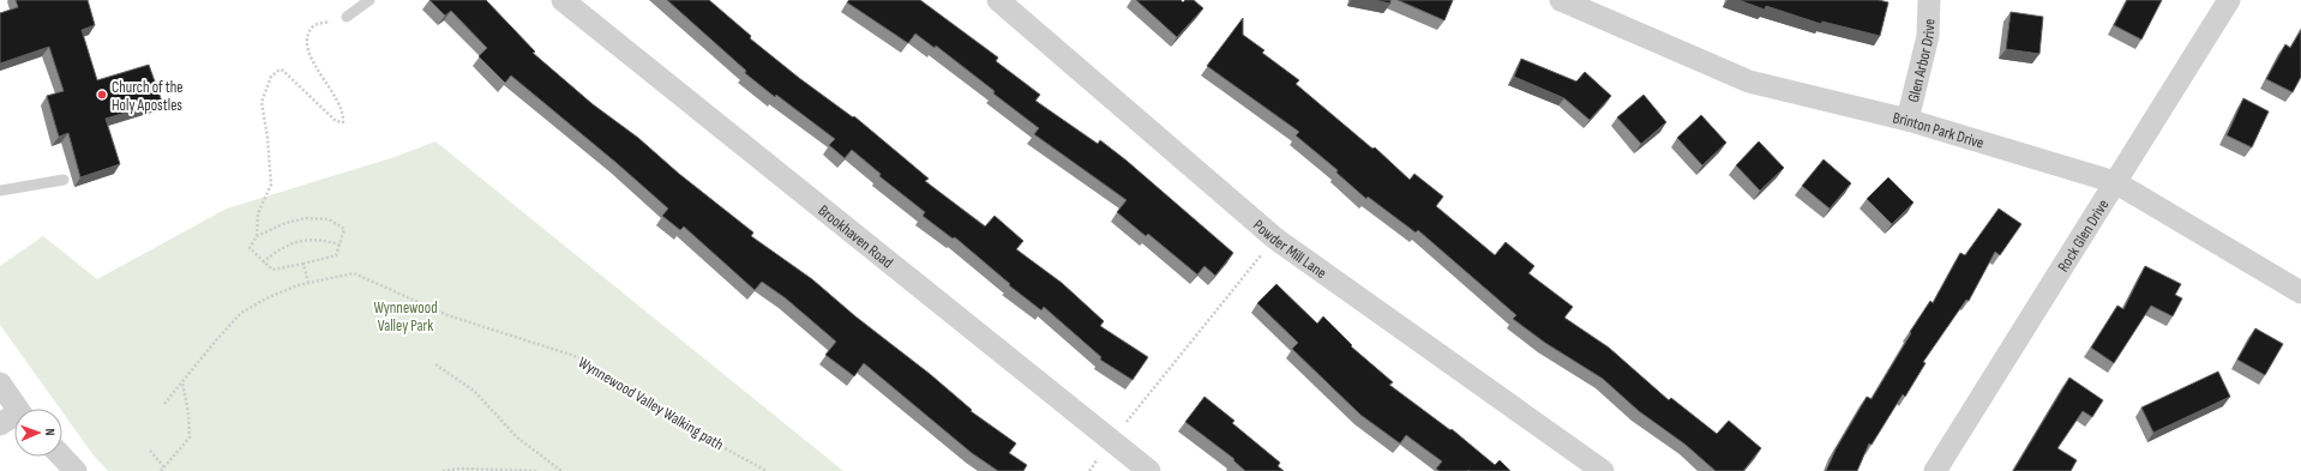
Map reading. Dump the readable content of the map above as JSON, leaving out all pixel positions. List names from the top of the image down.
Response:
{
  "streets": {
    "street": [
      "Glen Arbor Drive",
      "Brinton Park Drive",
      "Rock Glen Drive",
      "Brookhaven Road",
      "Powder Mill Lane"
    ],
    "path": ["Wynnewood Valley Walking path"]
  },
  "crossings": [
    ["Glen Arbor Drive", "Brinton Park Drive"],
    ["Brinton Park Drive", "Rock Glen Drive"]
  ],
  "parks": ["Wynnewood Valley Park"],
  "places": ["Church of the Holy Apostles"],
  "north": "right"
}
